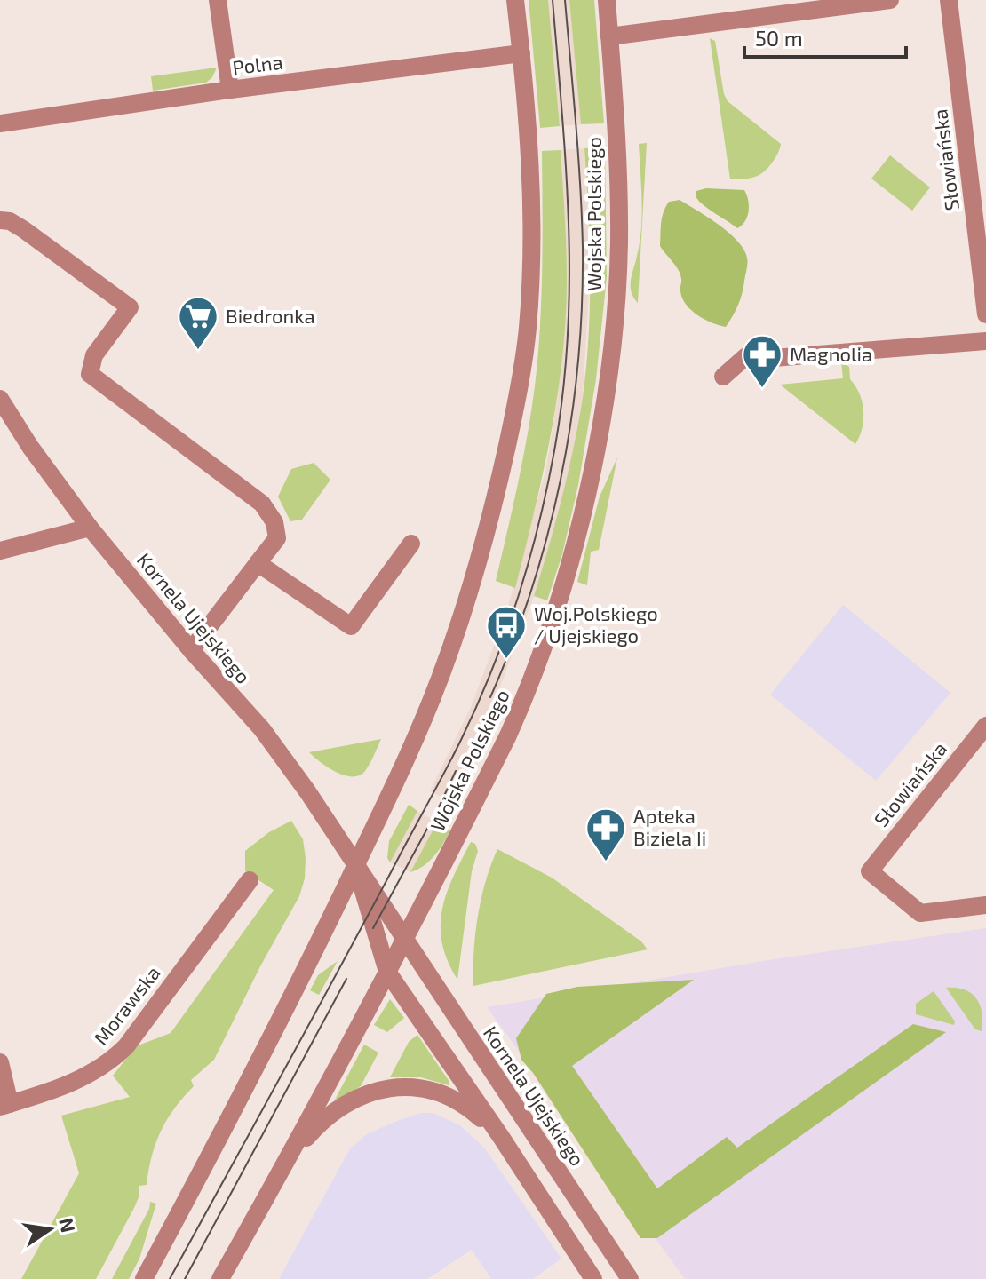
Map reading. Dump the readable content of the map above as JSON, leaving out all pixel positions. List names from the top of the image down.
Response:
{
  "streets": {
    "street": [
      "Polna",
      "Słowiańska",
      "Wojska Polskiego",
      "Kornela Ujejskiego",
      "Morawska"
    ]
  },
  "crossings": [
    ["Wojska Polskiego", "Kornela Ujejskiego"]
  ],
  "places": {
    "supermarket": ["Biedronka"],
    "pharmacy": ["Magnolia", "Apteka Biziela Ii"],
    "bus stop": ["Woj.Polskiego / Ujejskiego"]
  },
  "scale_bar": "50 m",
  "north": "right"
}
